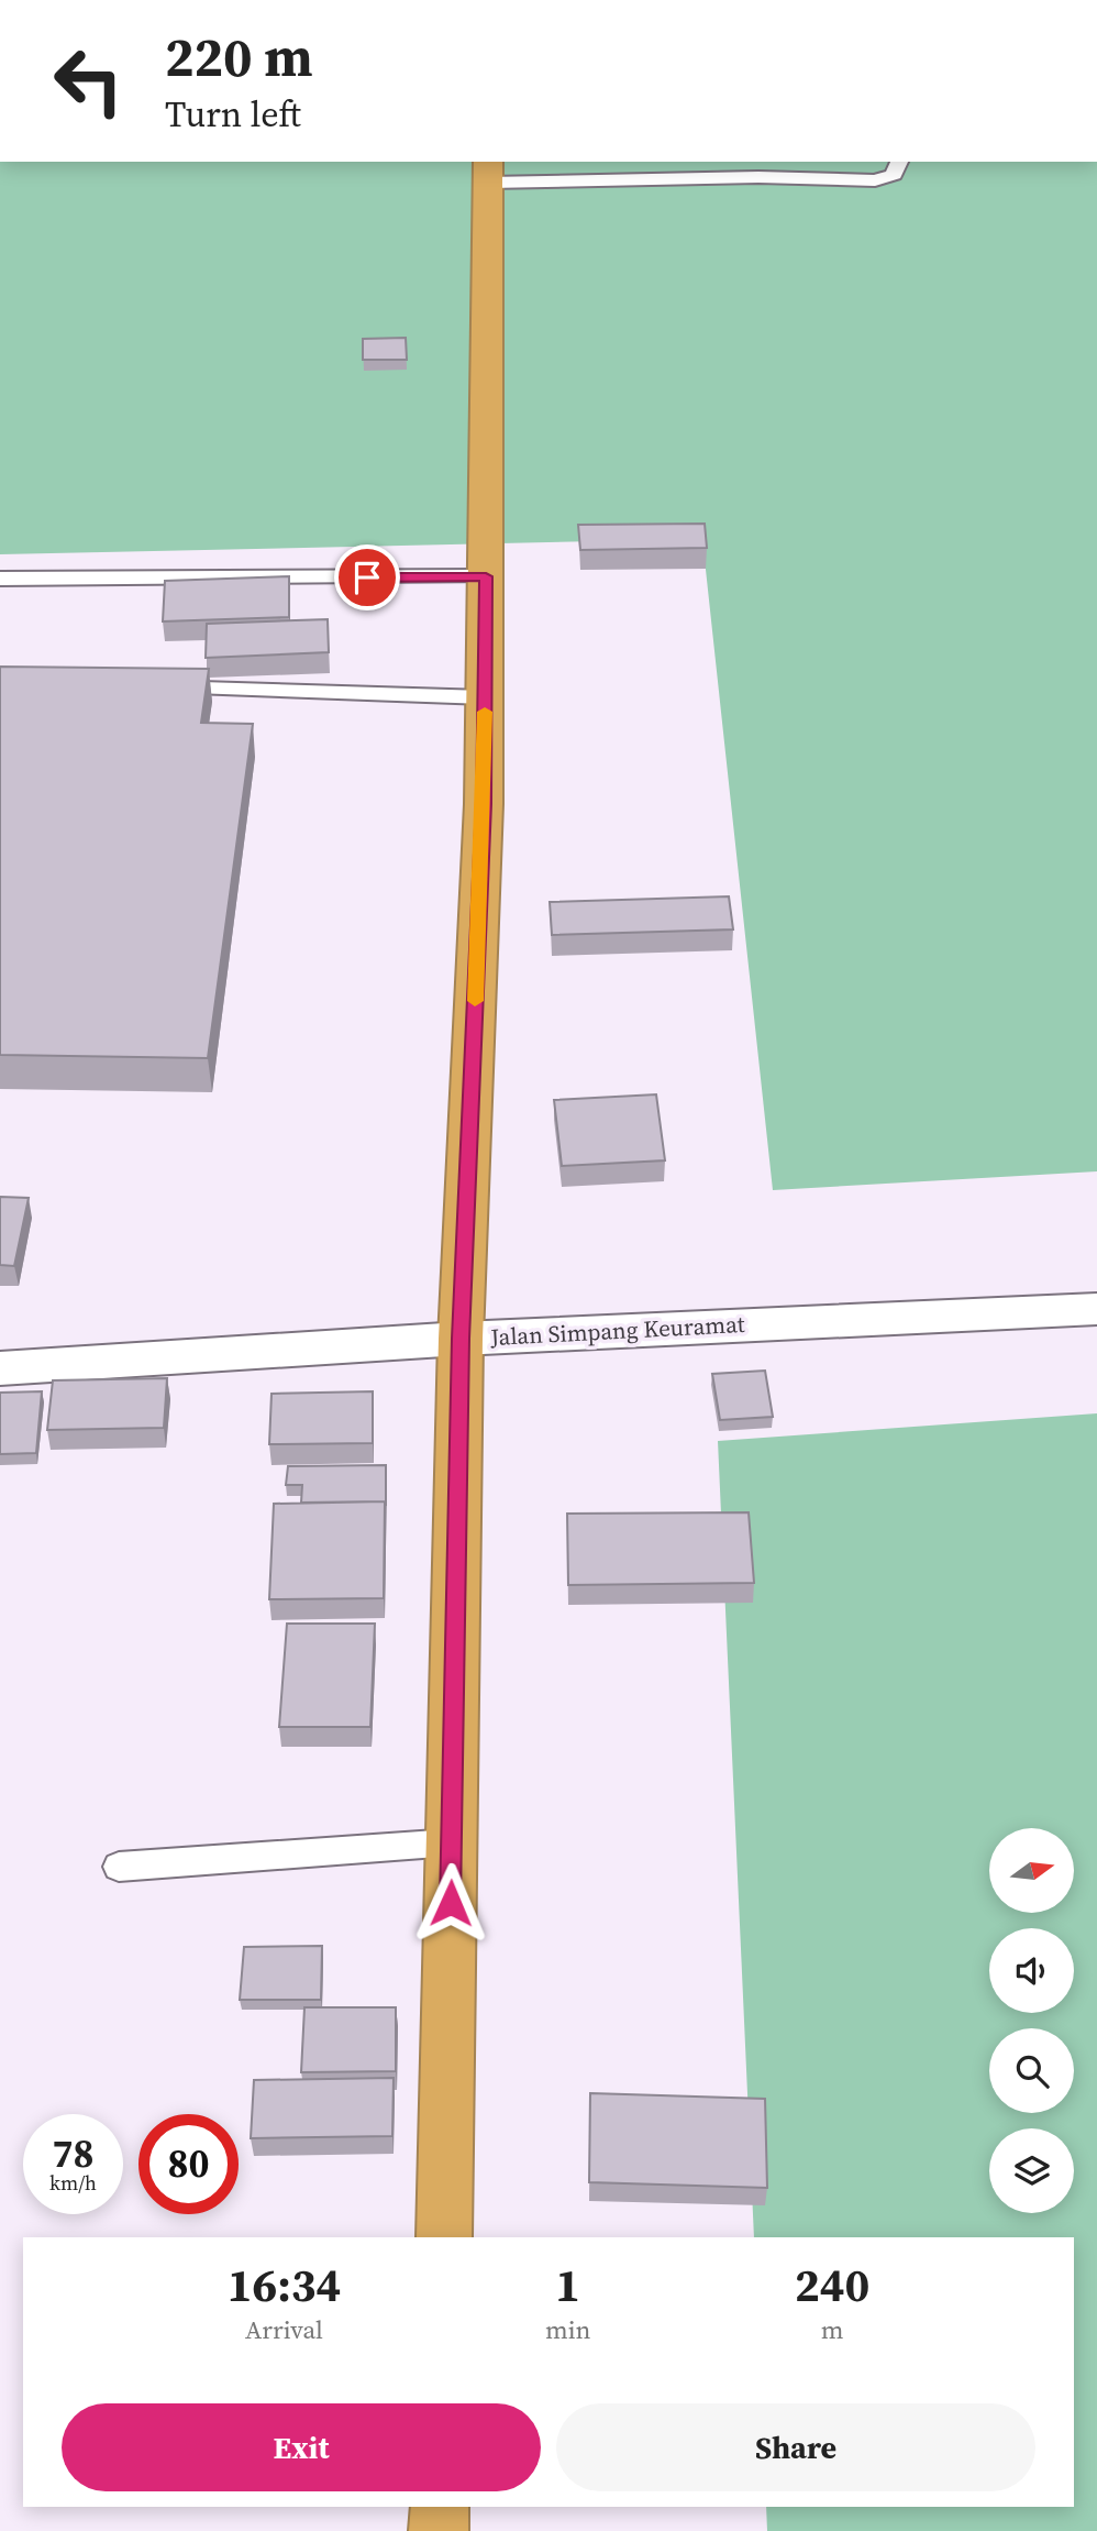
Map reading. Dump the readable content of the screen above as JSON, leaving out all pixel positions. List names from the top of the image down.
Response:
{
  "streets": {
    "main road": ["Jalan Simpang Keuramat"]
  },
  "north": "right",
  "page": {
    "turn": ["220 m", "Turn left"],
    "speed": "78 km/h",
    "limit": "80",
    "eta": [
      "16:34",
      "Arrival",
      "1",
      "min",
      "240",
      "m"
    ],
    "buttons": ["Exit", "Share"]
  }
}
